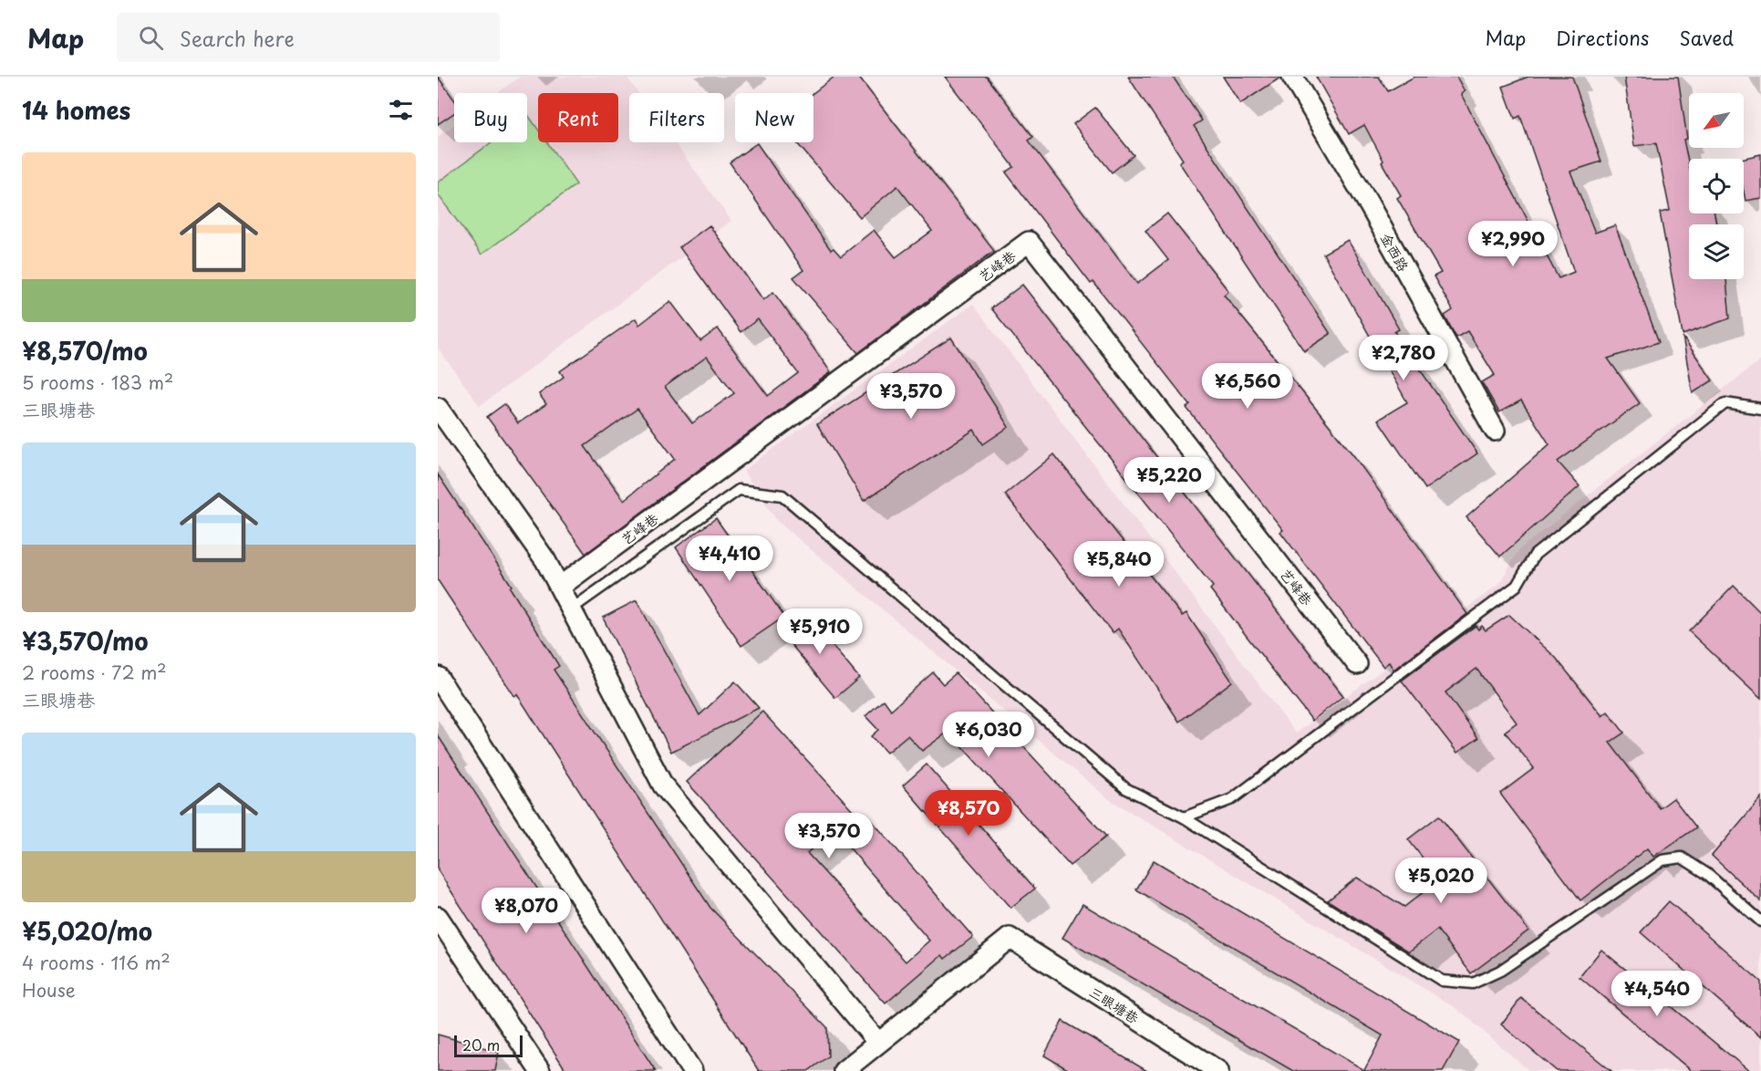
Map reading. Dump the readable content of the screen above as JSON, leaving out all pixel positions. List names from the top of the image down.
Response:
{
  "streets": {
    "street": ["金西路", "艺峰巷", "三眼塘巷"]
  },
  "scale_bar": "20 m",
  "north": "bottom left",
  "page": {
    "header": "Map",
    "search": "Search here",
    "nav": ["Map", "Directions", "Saved"],
    "heading": "14 homes",
    "chip": [
      "Buy",
      "Rent",
      "Filters",
      "New"
    ],
    "list": [
      {
        "name": "¥8,570/mo",
        "note": "5 rooms · 183 m² · 三眼塘巷"
      },
      {
        "name": "¥3,570/mo",
        "note": "2 rooms · 72 m² · 三眼塘巷"
      },
      {
        "name": "¥5,020/mo",
        "note": "4 rooms · 116 m² · House"
      }
    ],
    "price": [
      "¥2,990",
      "¥2,780",
      "¥6,560",
      "¥3,570",
      "¥5,220",
      "¥4,410",
      "¥5,840",
      "¥5,910",
      "¥6,030",
      "¥8,570",
      "¥3,570",
      "¥5,020",
      "¥8,070",
      "¥4,540"
    ],
    "scale": "20 m"
  }
}
